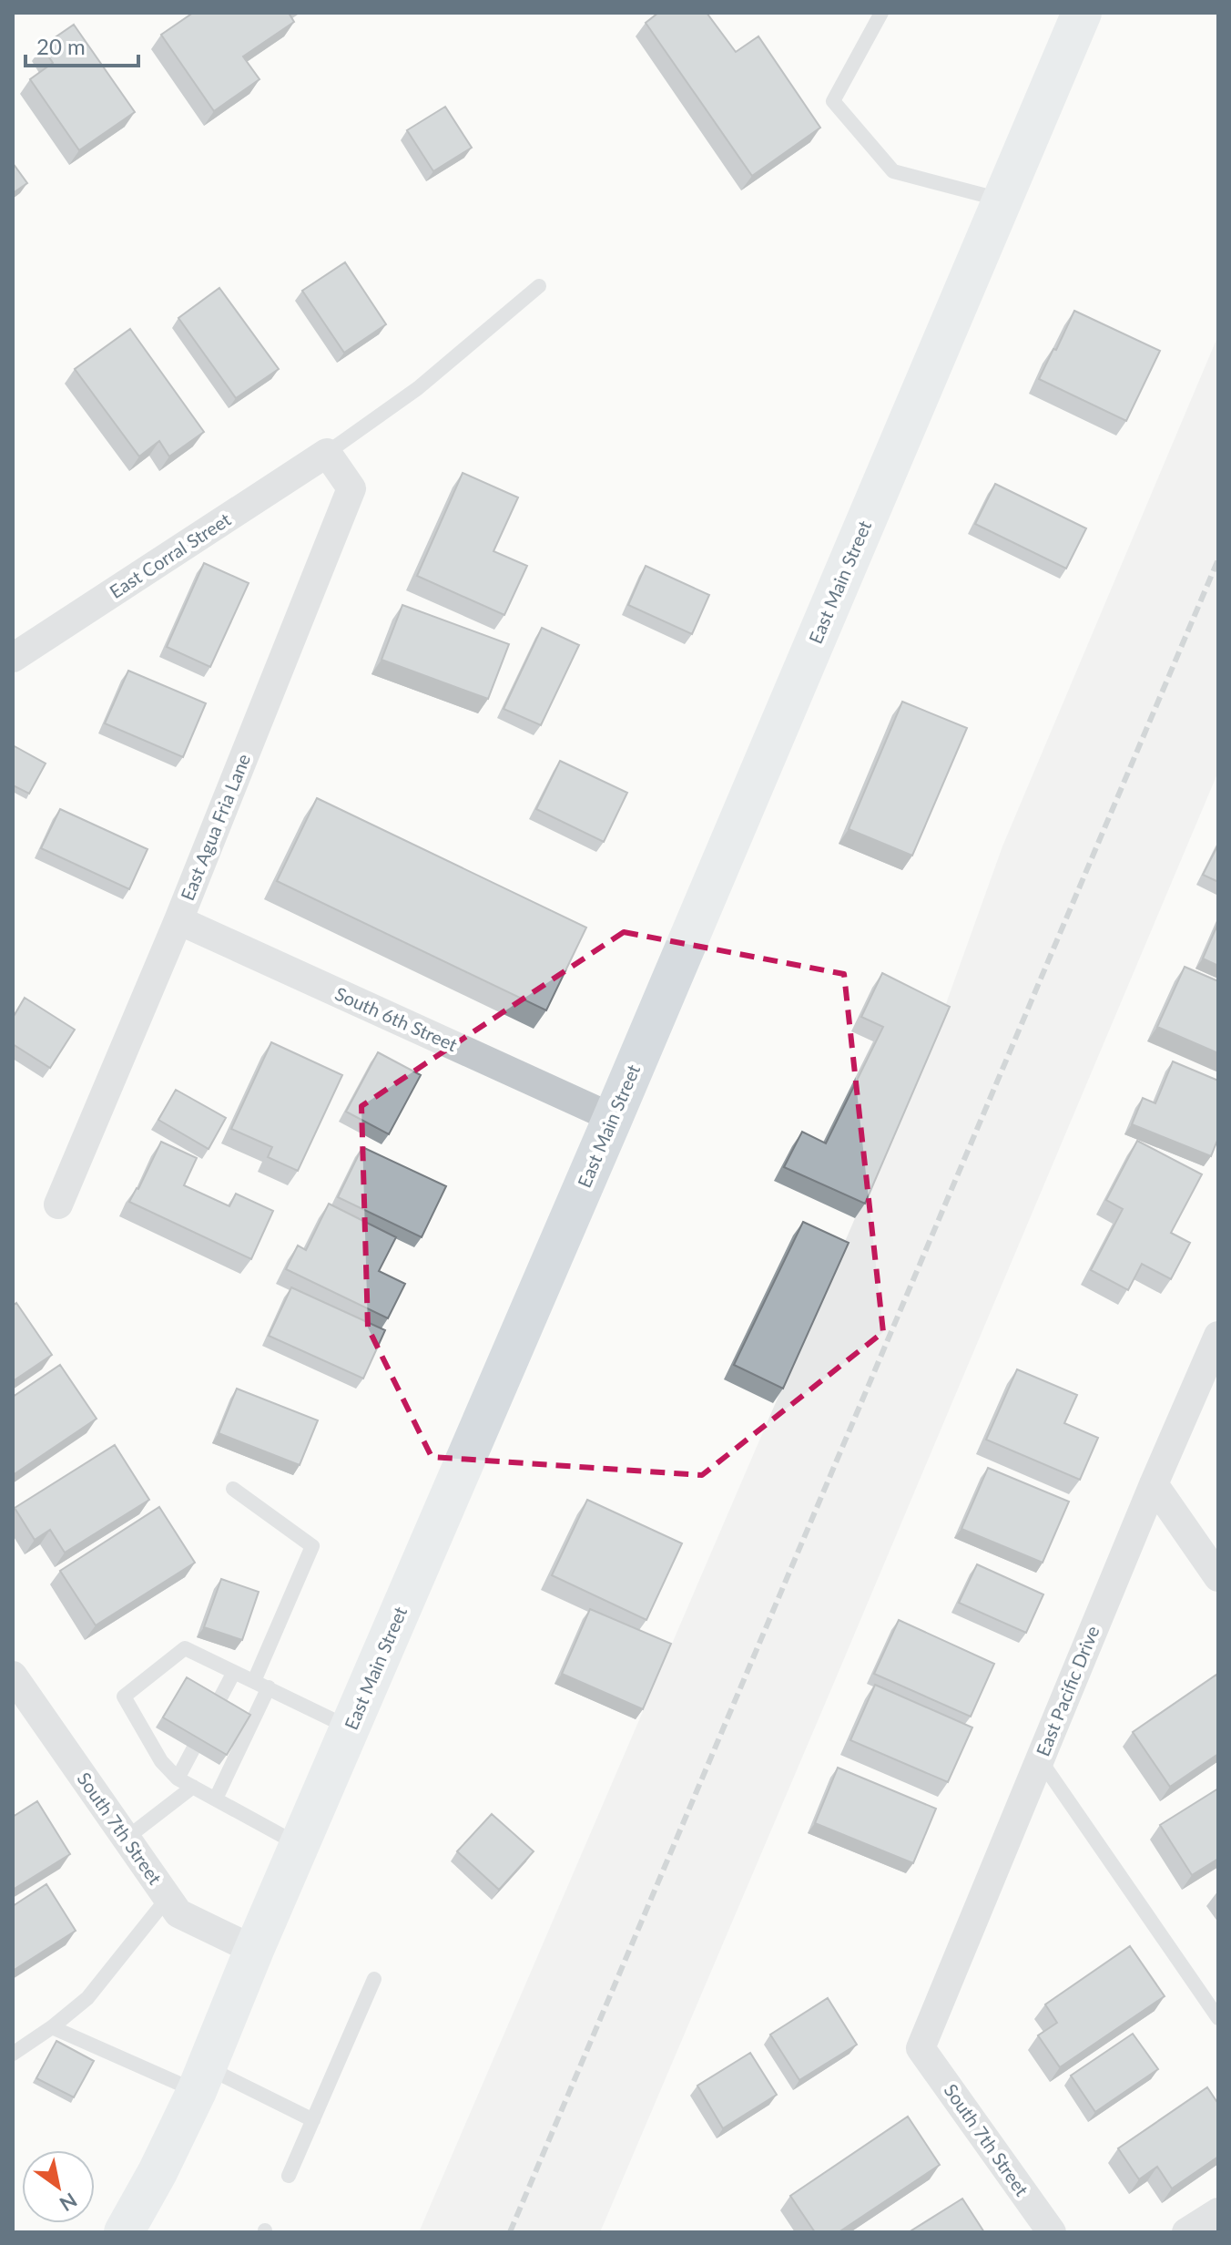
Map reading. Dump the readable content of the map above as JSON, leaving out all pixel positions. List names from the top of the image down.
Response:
{
  "streets": {
    "main road": ["East Main Street"],
    "street": [
      "East Corral Street",
      "East Agua Fria Lane",
      "South 6th Street",
      "East Pacific Drive",
      "South 7th Street"
    ]
  },
  "crossings": [
    ["East Corral Street", "East Agua Fria Lane"],
    ["East Main Street", "South 6th Street"],
    ["East Main Street", "South 7th Street"],
    ["East Agua Fria Lane", "South 6th Street"],
    ["East Pacific Drive", "South 7th Street"]
  ],
  "scale_bar": "20 m",
  "north": "bottom right"
}
